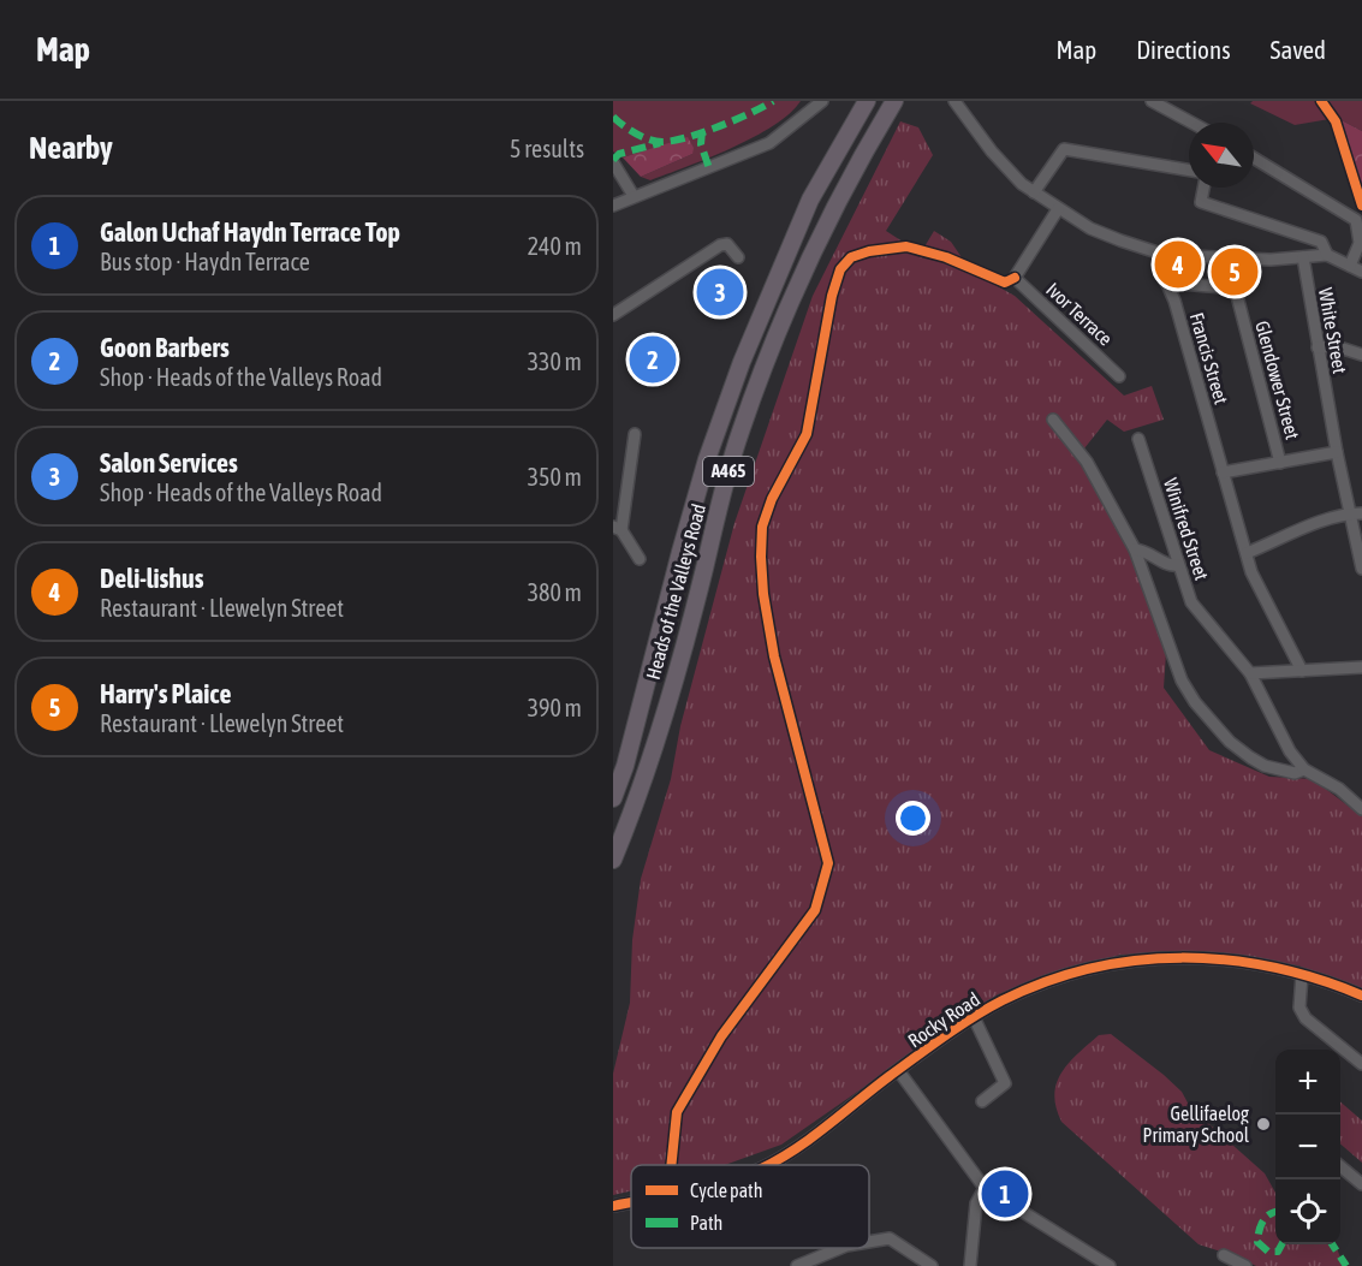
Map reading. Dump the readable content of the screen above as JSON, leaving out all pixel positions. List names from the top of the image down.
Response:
{
  "streets": {
    "highway": ["A465", "Heads of the Valleys Road"],
    "street": [
      "Ivor Terrace",
      "White Street",
      "Francis Street",
      "Glendower Street",
      "Winifred Street",
      "Rocky Road"
    ]
  },
  "crossings": [
    ["Francis Street", "Glendower Street"]
  ],
  "places": ["Gellifaelog Primary School"],
  "legend": ["Cycle path", "Path"],
  "north": "top left",
  "page": {
    "header": "Map",
    "nav": ["Map", "Directions", "Saved"],
    "heading": ["Nearby", "5 results"],
    "list": [
      {
        "mark": "1",
        "name": "Galon Uchaf Haydn Terrace Top",
        "note": "Bus stop · Haydn Terrace",
        "value": "240 m"
      },
      {
        "mark": "2",
        "name": "Goon Barbers",
        "note": "Shop · Heads of the Valleys Road",
        "value": "330 m"
      },
      {
        "mark": "3",
        "name": "Salon Services",
        "note": "Shop · Heads of the Valleys Road",
        "value": "350 m"
      },
      {
        "mark": "4",
        "name": "Deli-lishus",
        "note": "Restaurant · Llewelyn Street",
        "value": "380 m"
      },
      {
        "mark": "5",
        "name": "Harry's Plaice",
        "note": "Restaurant · Llewelyn Street",
        "value": "390 m"
      }
    ],
    "pins": [
      "4",
      "5",
      "3",
      "2",
      "1"
    ],
    "map_buttons": ["+", "−"]
  }
}
